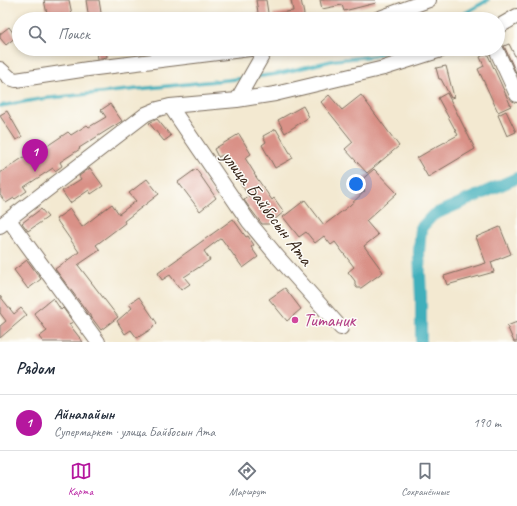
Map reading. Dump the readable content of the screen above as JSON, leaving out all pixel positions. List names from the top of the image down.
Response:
{
  "streets": {
    "street": ["улица Байбосын Ата"]
  },
  "places": ["Титаник"],
  "page": {
    "search": "Поиск",
    "pins": "1",
    "heading": "Рядом",
    "list": [
      {
        "mark": "1",
        "name": "Айналайын",
        "note": "Супермаркет · улица Байбосын Ата",
        "value": "190 m"
      }
    ],
    "nav": ["Карта", "Маршрут", "Сохранённые"]
  }
}
